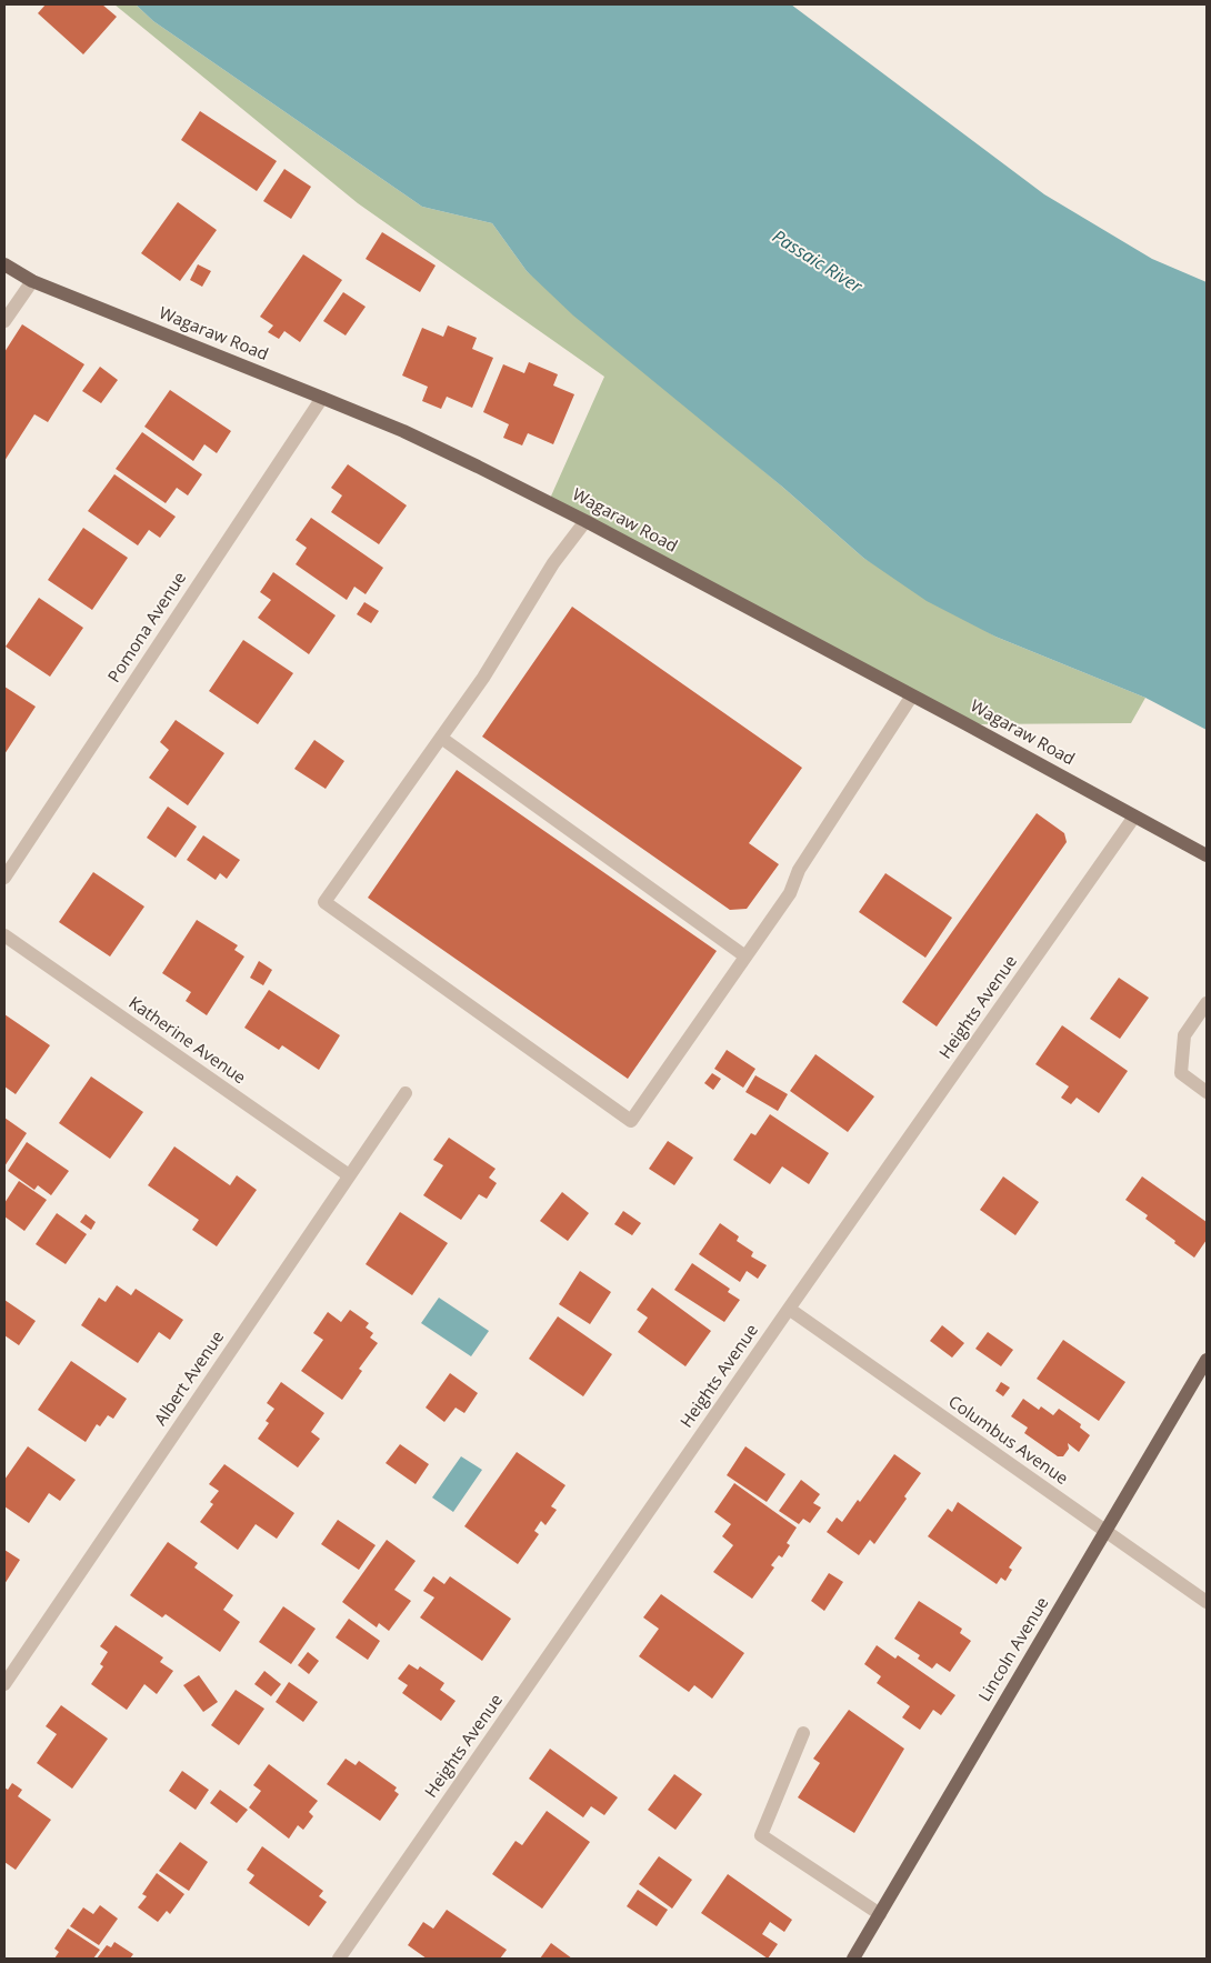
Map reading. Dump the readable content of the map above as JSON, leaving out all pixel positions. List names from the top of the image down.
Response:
{
  "streets": {
    "main road": ["Wagaraw Road", "Lincoln Avenue"],
    "street": [
      "Pomona Avenue",
      "Heights Avenue",
      "Katherine Avenue",
      "Albert Avenue",
      "Columbus Avenue"
    ]
  },
  "crossings": [
    ["Wagaraw Road", "Pomona Avenue"],
    ["Wagaraw Road", "Heights Avenue"],
    ["Heights Avenue", "Columbus Avenue"],
    ["Katherine Avenue", "Albert Avenue"],
    ["Columbus Avenue", "Lincoln Avenue"]
  ],
  "water": ["Passaic River"]
}
